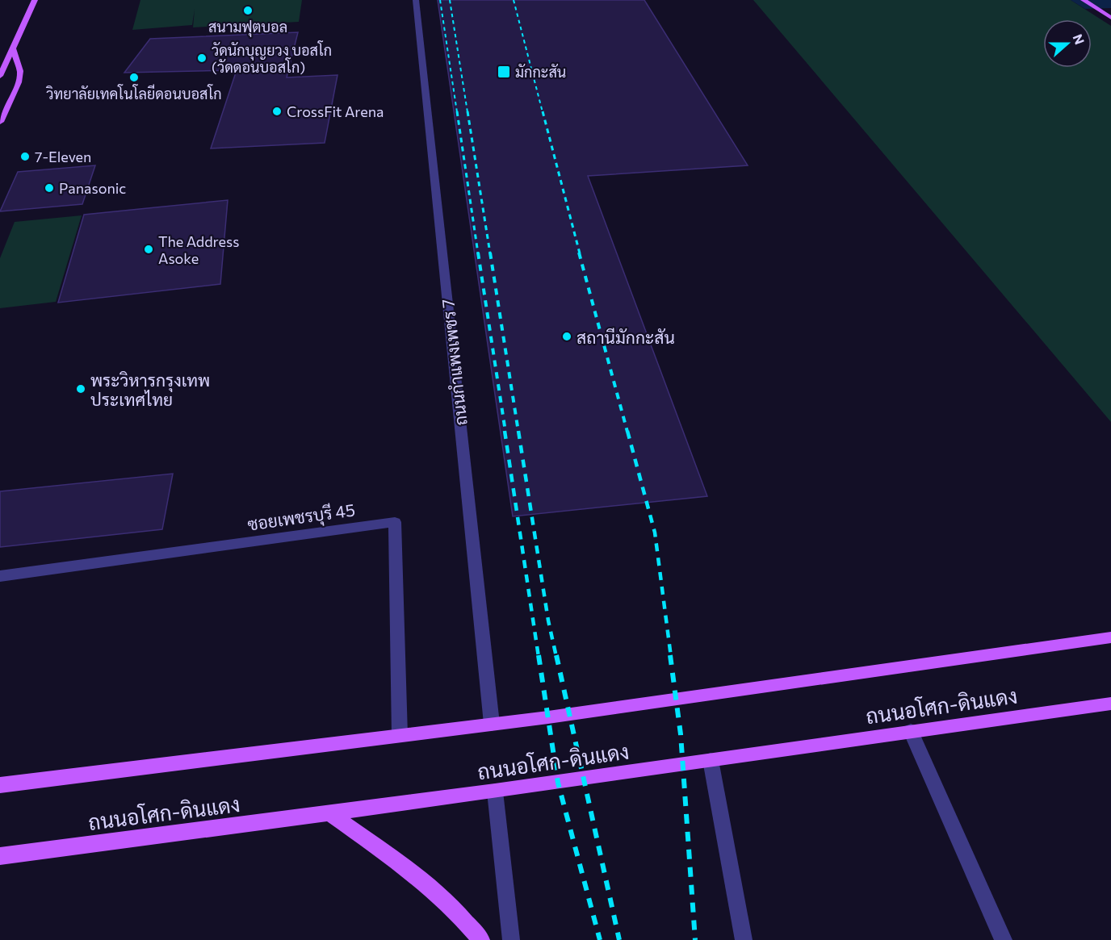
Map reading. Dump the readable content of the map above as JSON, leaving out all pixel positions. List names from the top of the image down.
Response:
{
  "streets": {
    "main road": ["ถนนอโศก-ดินแดง"],
    "street": ["ถนนกำแพงเพชร 7", "ซอยเพชรบุรี 45"]
  },
  "places": {
    "other": [
      "สนามฟุตบอล",
      "วัดนักบุญยวง บอสโก (วัดดอนบอสโก)",
      "วิทยาลัยเทคโนโลยีดอนบอสโก",
      "CrossFit Arena",
      "7-Eleven",
      "Panasonic",
      "The Address Asoke",
      "สถานีมักกะสัน",
      "พระวิหารกรุงเทพ ประเทศไทย"
    ],
    "transit": ["มักกะสัน"]
  },
  "north": "right"
}
